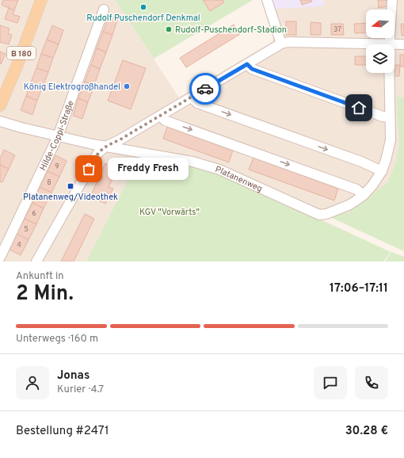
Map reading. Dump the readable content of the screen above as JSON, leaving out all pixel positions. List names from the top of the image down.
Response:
{
  "streets": {
    "main road": ["B 180"],
    "street": ["Hilde-Coppi-Straße", "Platanenweg"]
  },
  "crossings": [
    ["Hilde-Coppi-Straße", "Platanenweg"]
  ],
  "parks": ["KGV \"Vorwärts\""],
  "places": {
    "other": [
      "Rudolf Puschendorf Denkmal",
      "Rudolf-Puschendorf-Stadion",
      "König Elektrogroßhandel",
      "Freddy Fresh"
    ],
    "transit": ["Platanenweg/Videothek"]
  },
  "house_numbers": [
    "37",
    "9",
    "8",
    "6",
    "5",
    "4"
  ],
  "north": "left",
  "page": {
    "bubble": "Freddy Fresh",
    "heading": ["2 Min.", "Ankunft in", "17:06–17:11"],
    "panel": [
      "Jonas",
      "Kurier · 4.7",
      "Bestellung #2471",
      "30.28 €"
    ],
    "bar": "Unterwegs · 160 m"
  }
}
